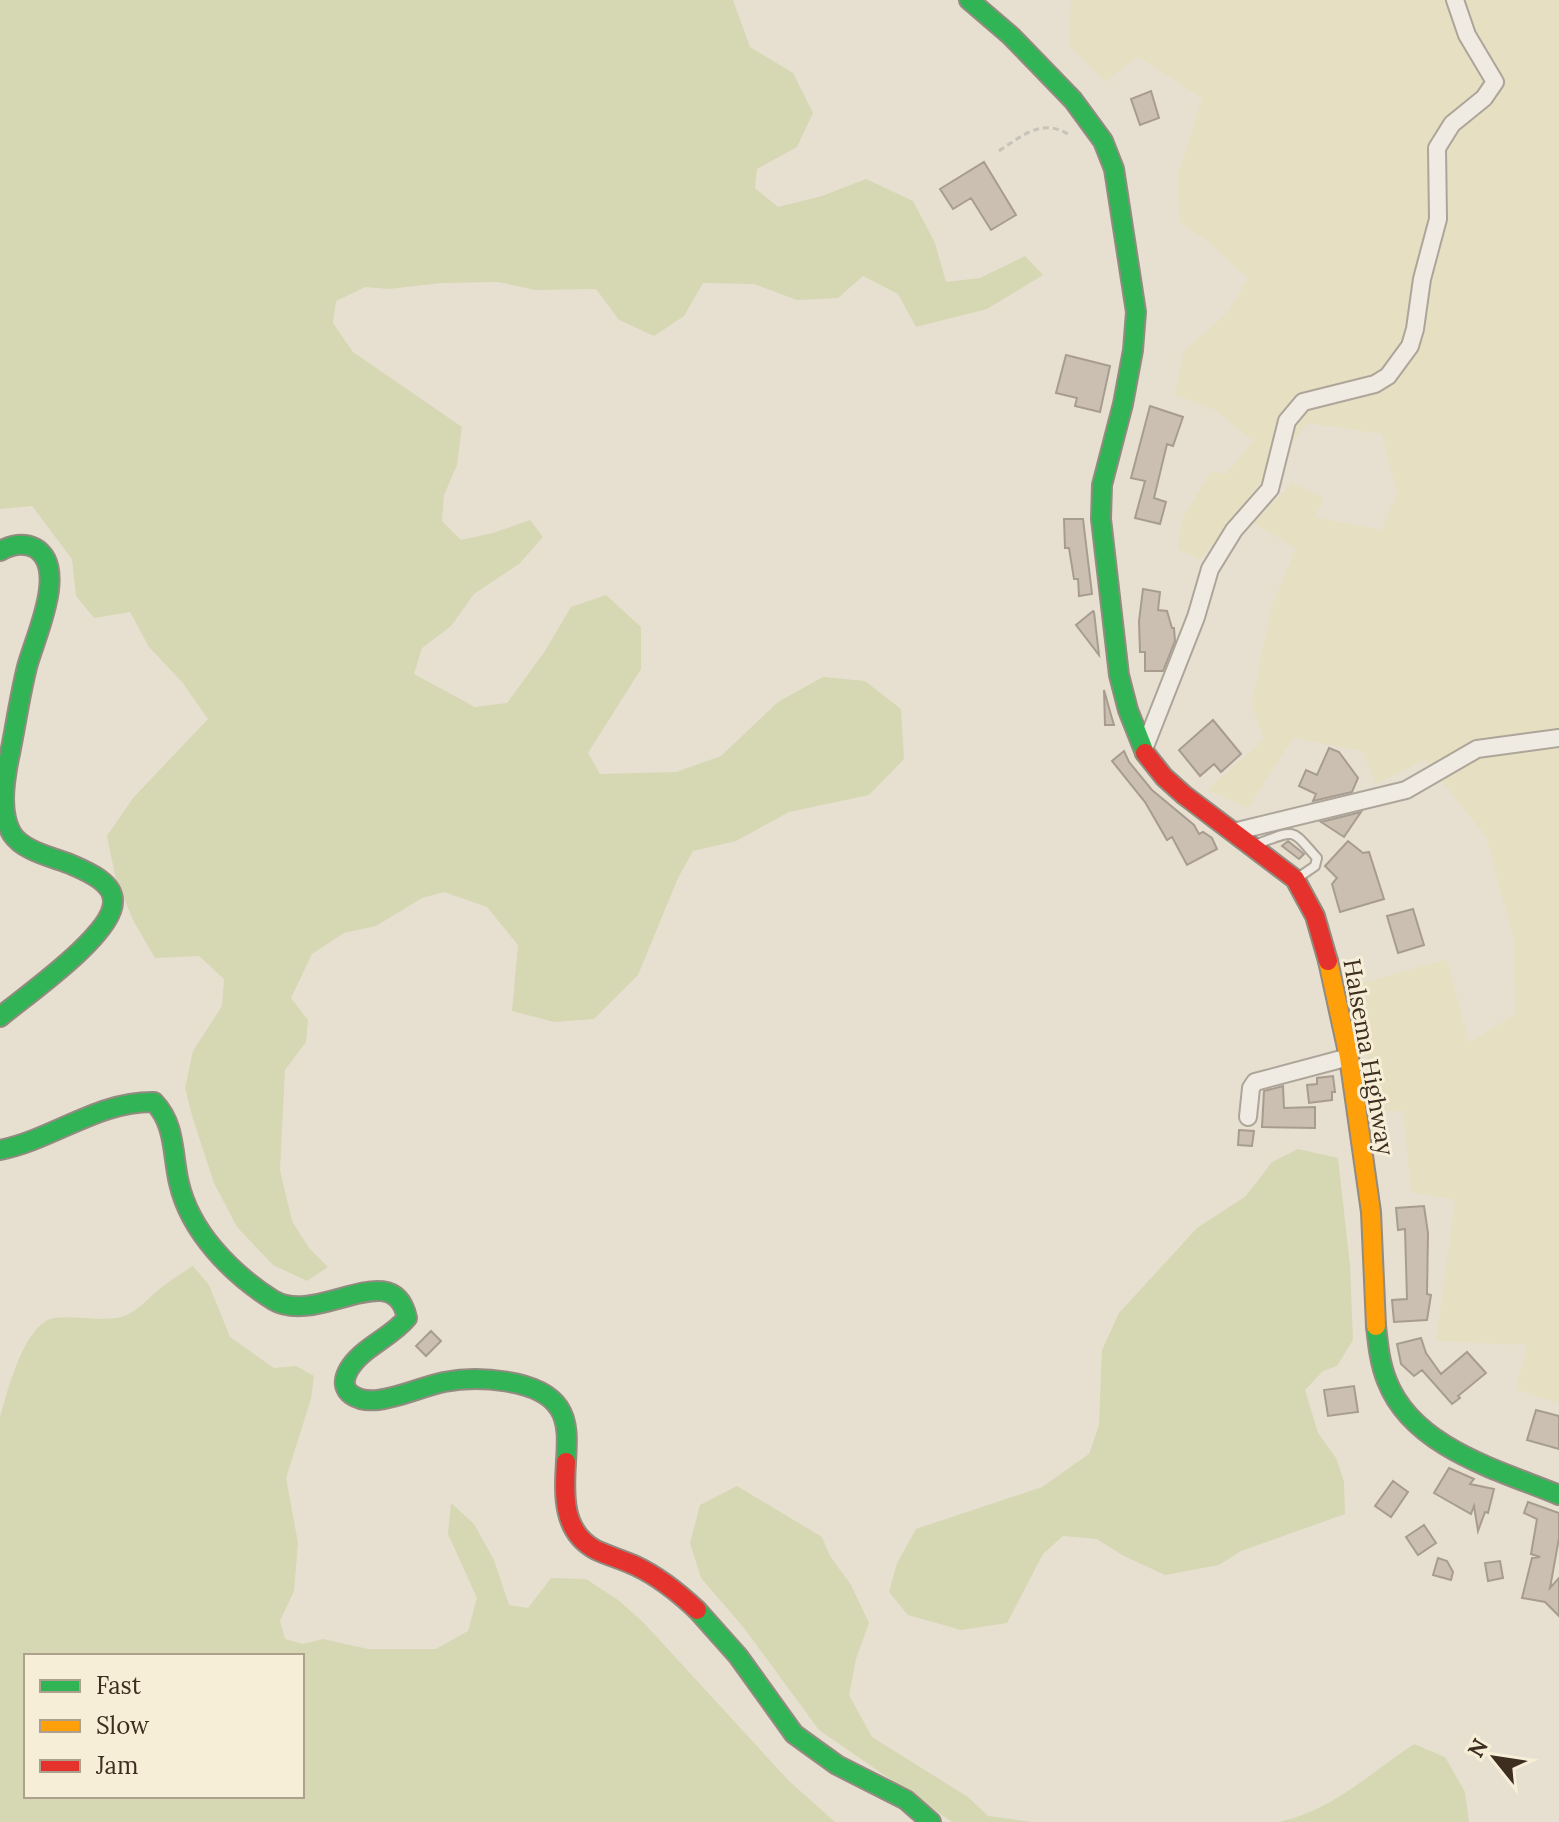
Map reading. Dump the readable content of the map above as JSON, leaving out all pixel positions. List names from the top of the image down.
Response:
{
  "streets": {
    "main road": ["Halsema Highway"]
  },
  "legend": ["Fast", "Slow", "Jam"],
  "north": "top left"
}
